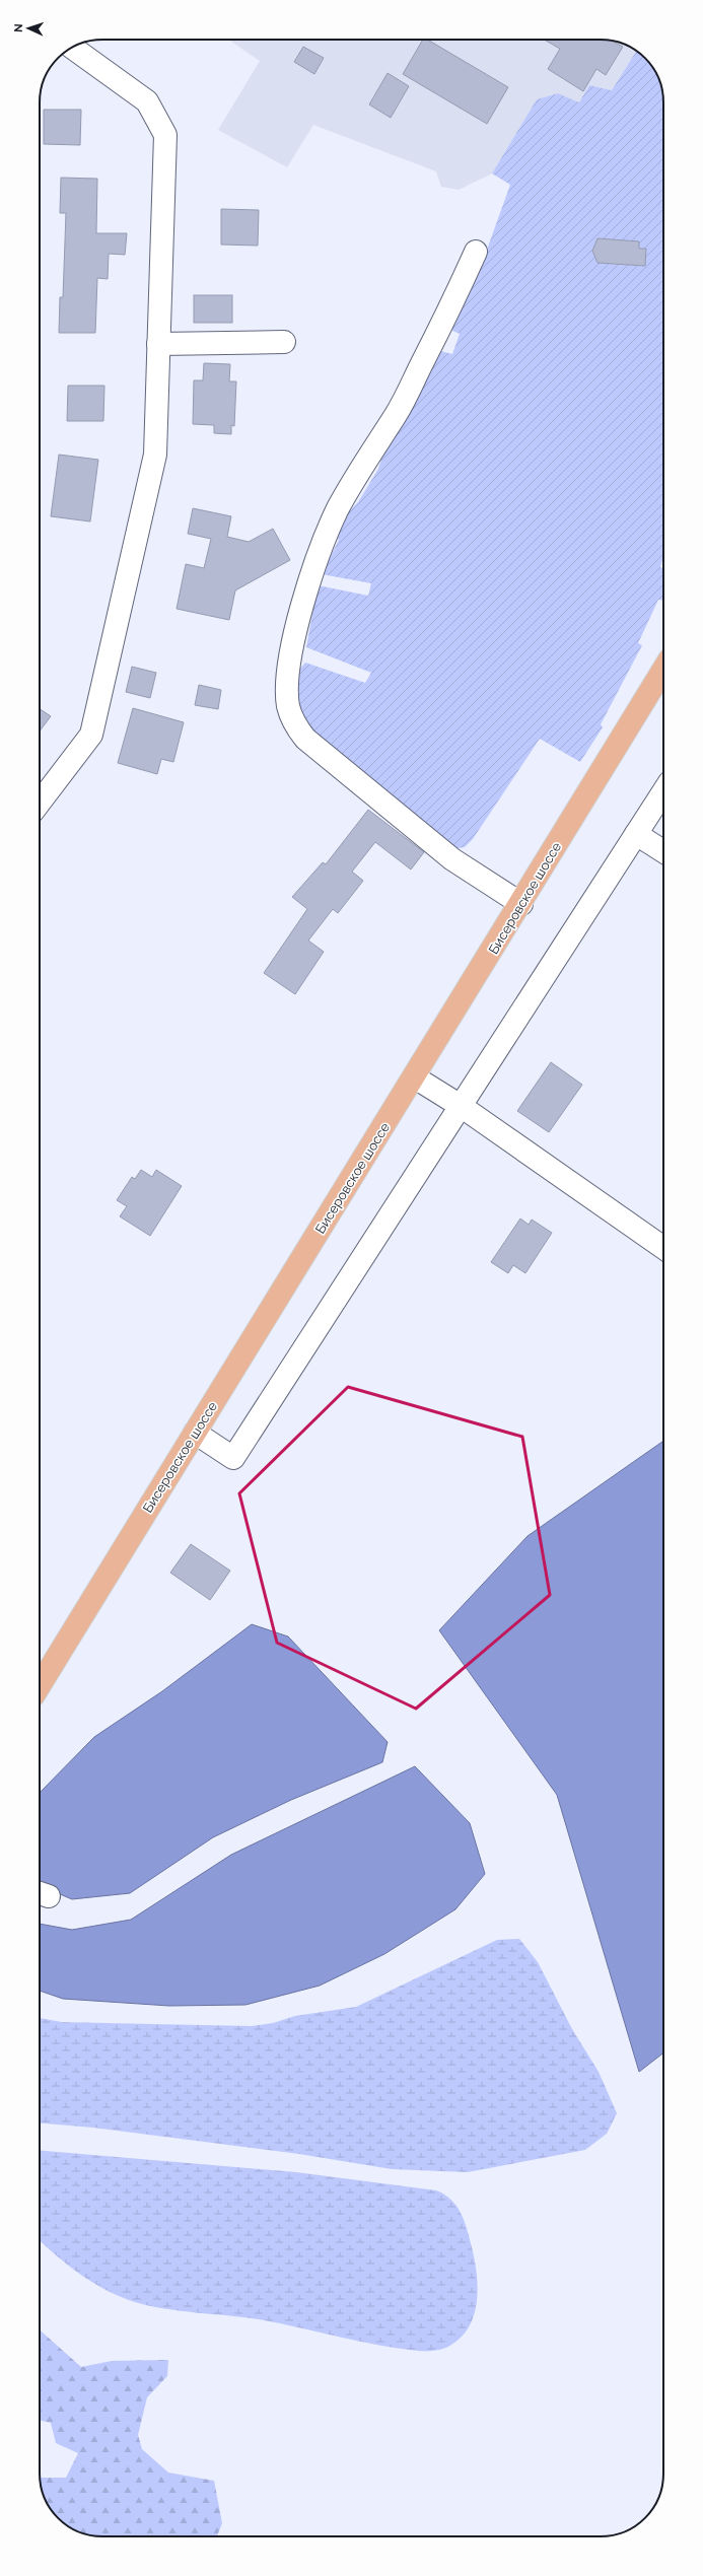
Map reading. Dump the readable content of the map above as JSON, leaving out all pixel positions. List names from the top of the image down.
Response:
{
  "streets": {
    "main road": ["Бисеровское шоссе"]
  },
  "north": "left"
}
